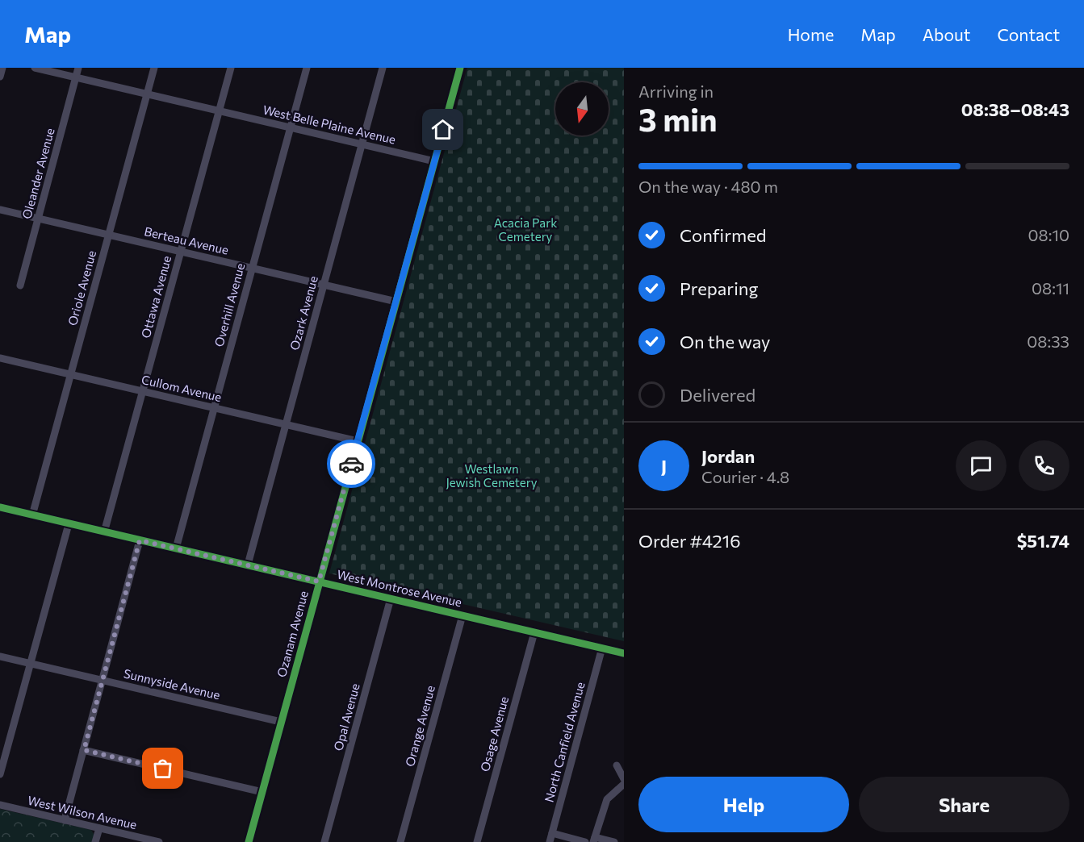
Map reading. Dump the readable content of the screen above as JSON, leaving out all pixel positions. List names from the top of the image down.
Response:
{
  "streets": {
    "street": [
      "West Belle Plaine Avenue",
      "Oleander Avenue",
      "Berteau Avenue",
      "Oriole Avenue",
      "Ottawa Avenue",
      "Overhill Avenue",
      "Ozark Avenue",
      "Cullom Avenue",
      "West Montrose Avenue",
      "Ozanam Avenue",
      "Sunnyside Avenue",
      "Opal Avenue",
      "Orange Avenue",
      "Osage Avenue",
      "North Canfield Avenue",
      "West Wilson Avenue"
    ]
  },
  "crossings": [
    ["West Belle Plaine Avenue", "Oleander Avenue"],
    ["West Belle Plaine Avenue", "Oriole Avenue"],
    ["West Belle Plaine Avenue", "Ottawa Avenue"],
    ["West Belle Plaine Avenue", "Overhill Avenue"],
    ["West Belle Plaine Avenue", "Ozark Avenue"],
    ["West Belle Plaine Avenue", "Ozanam Avenue"],
    ["Oleander Avenue", "Berteau Avenue"],
    ["Berteau Avenue", "Oriole Avenue"],
    ["Berteau Avenue", "Ottawa Avenue"],
    ["Berteau Avenue", "Overhill Avenue"],
    ["Berteau Avenue", "Ozark Avenue"],
    ["Berteau Avenue", "Ozanam Avenue"],
    ["Oriole Avenue", "Cullom Avenue"],
    ["Oriole Avenue", "West Montrose Avenue"],
    ["Ottawa Avenue", "Cullom Avenue"],
    ["Ottawa Avenue", "West Montrose Avenue"],
    ["Overhill Avenue", "Cullom Avenue"],
    ["Overhill Avenue", "West Montrose Avenue"],
    ["Ozark Avenue", "Cullom Avenue"],
    ["Ozark Avenue", "West Montrose Avenue"],
    ["Cullom Avenue", "Ozanam Avenue"],
    ["West Montrose Avenue", "Ozanam Avenue"],
    ["West Montrose Avenue", "Opal Avenue"],
    ["West Montrose Avenue", "Orange Avenue"],
    ["West Montrose Avenue", "Osage Avenue"],
    ["West Montrose Avenue", "North Canfield Avenue"],
    ["Ozanam Avenue", "Sunnyside Avenue"]
  ],
  "parks": ["Acacia Park Cemetery", "Westlawn Jewish Cemetery"],
  "north": "bottom",
  "page": {
    "header": "Map",
    "nav": [
      "Home",
      "Map",
      "About",
      "Contact"
    ],
    "heading": ["3 min", "Arriving in", "08:38–08:43"],
    "panel": [
      "Jordan",
      "Courier · 4.8",
      "Order #4216",
      "$51.74"
    ],
    "bar": "On the way · 480 m",
    "list": [
      ["Confirmed", "08:10"],
      ["Preparing", "08:11"],
      ["On the way", "08:33"],
      "Delivered"
    ],
    "round": "J",
    "buttons": ["Help", "Share"]
  }
}
